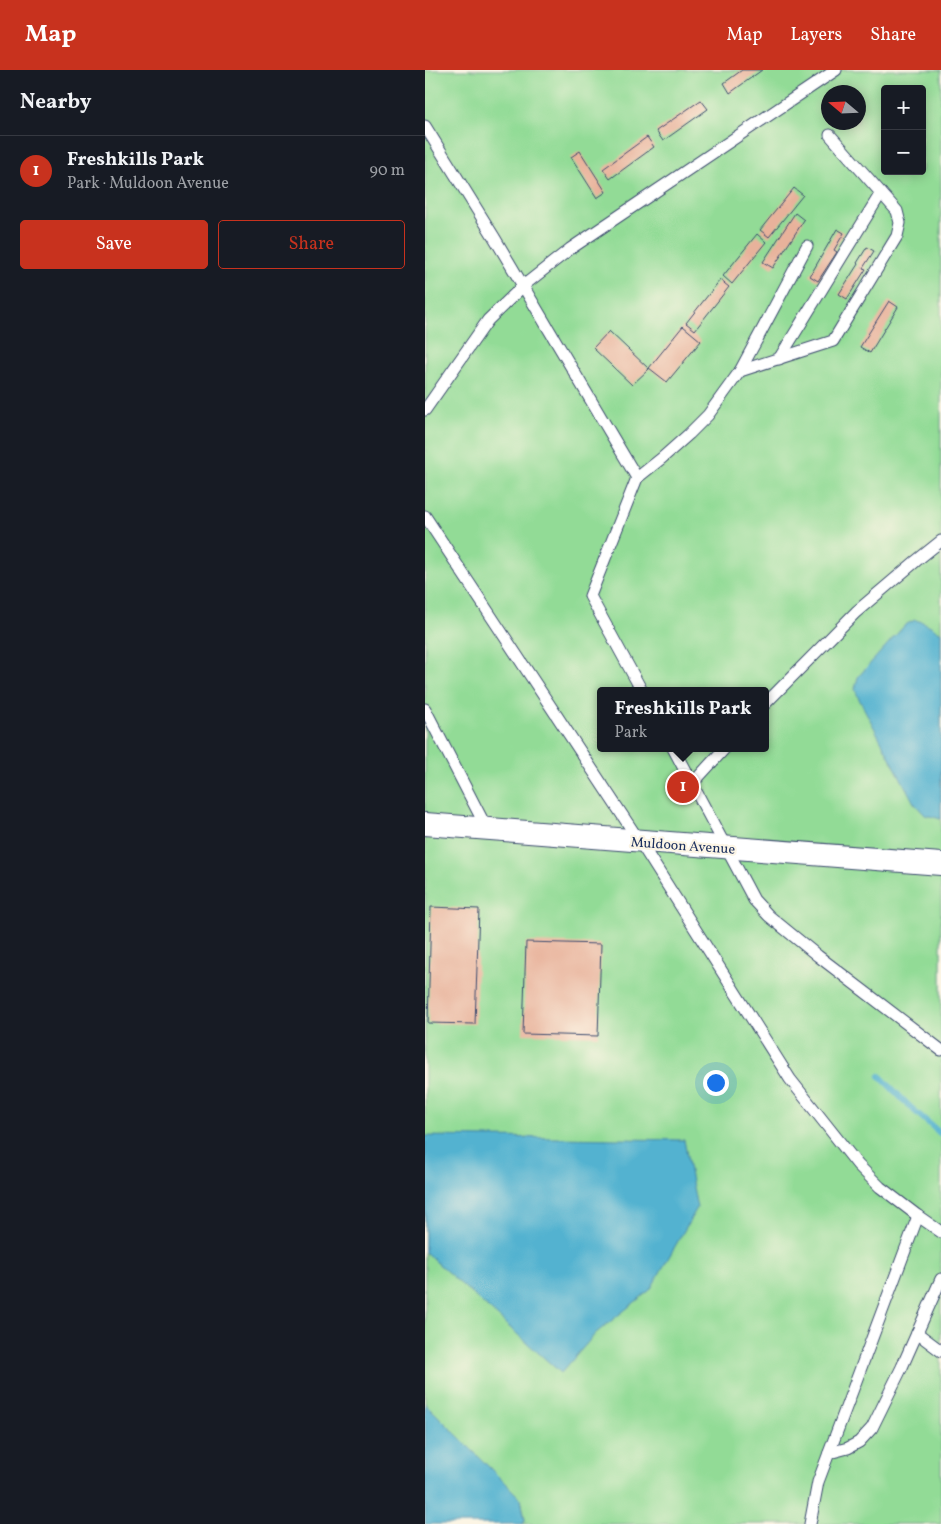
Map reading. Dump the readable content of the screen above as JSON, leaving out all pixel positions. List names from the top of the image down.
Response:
{
  "streets": {
    "street": ["Muldoon Avenue"]
  },
  "north": "left",
  "page": {
    "header": "Map",
    "nav": ["Map", "Layers", "Share"],
    "heading": "Nearby",
    "map_buttons": ["+", "−"],
    "list": [
      {
        "mark": "1",
        "name": "Freshkills Park",
        "note": "Park · Muldoon Avenue",
        "value": "90 m"
      }
    ],
    "buttons": ["Save", "Share"],
    "popup": ["Freshkills Park", "Park"],
    "pins": "1"
  }
}
